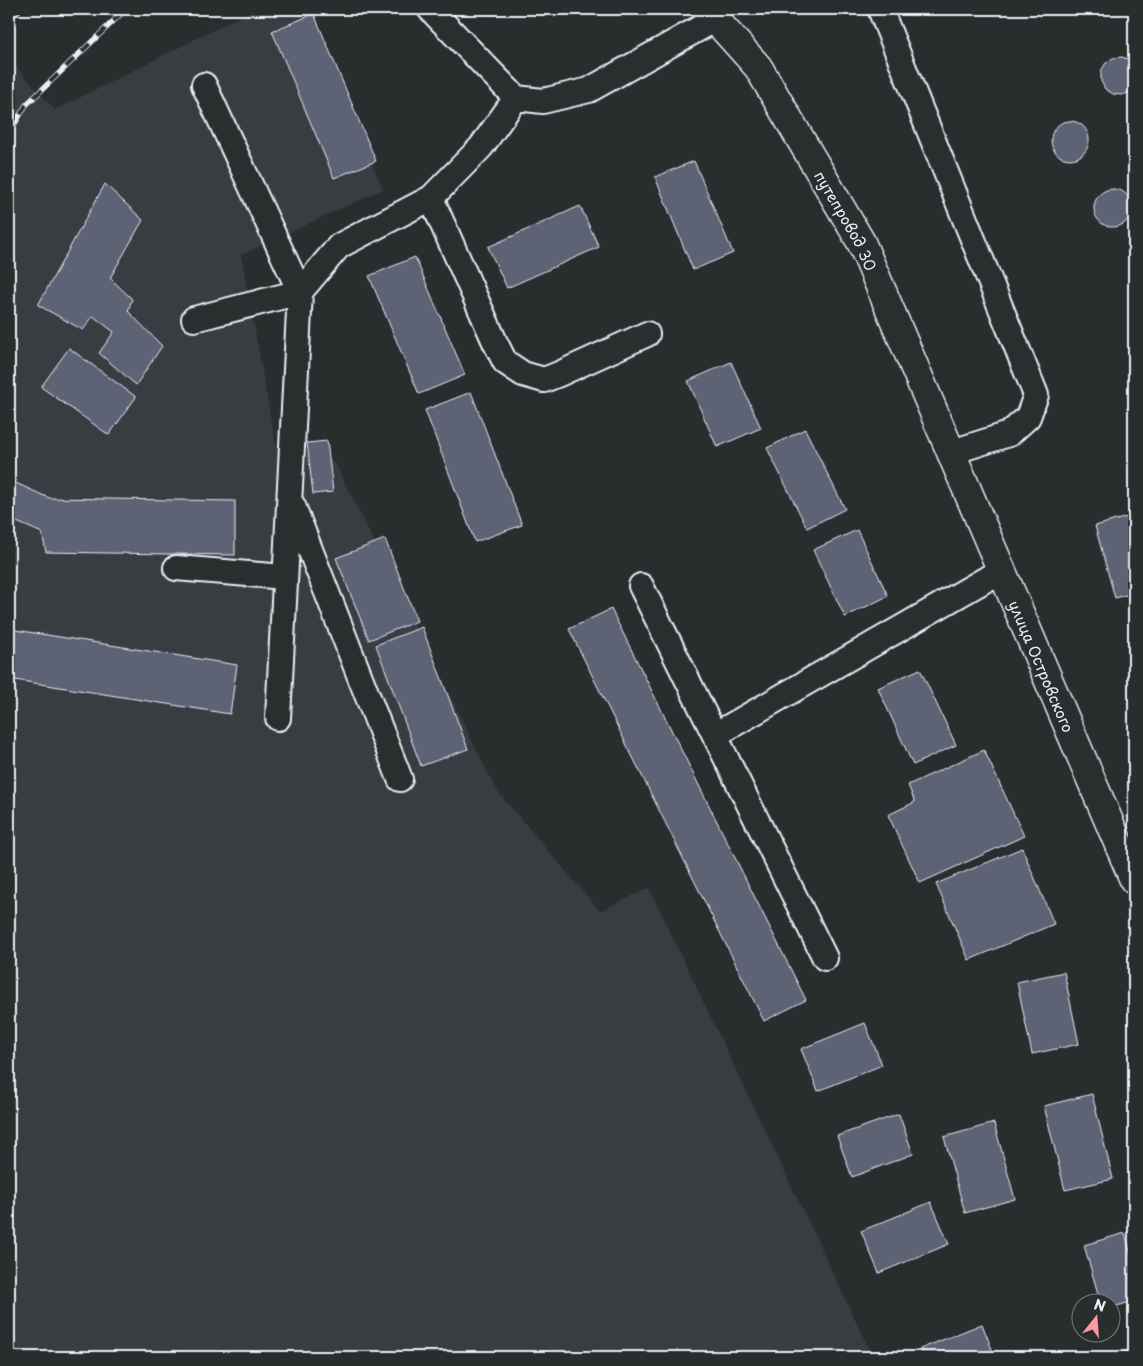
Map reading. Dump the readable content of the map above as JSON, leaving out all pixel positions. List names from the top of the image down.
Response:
{
  "streets": {
    "main road": ["путепровод 30", "улица Островского"]
  },
  "crossings": [
    ["путепровод 30", "улица Островского"]
  ],
  "north": "top"
}
